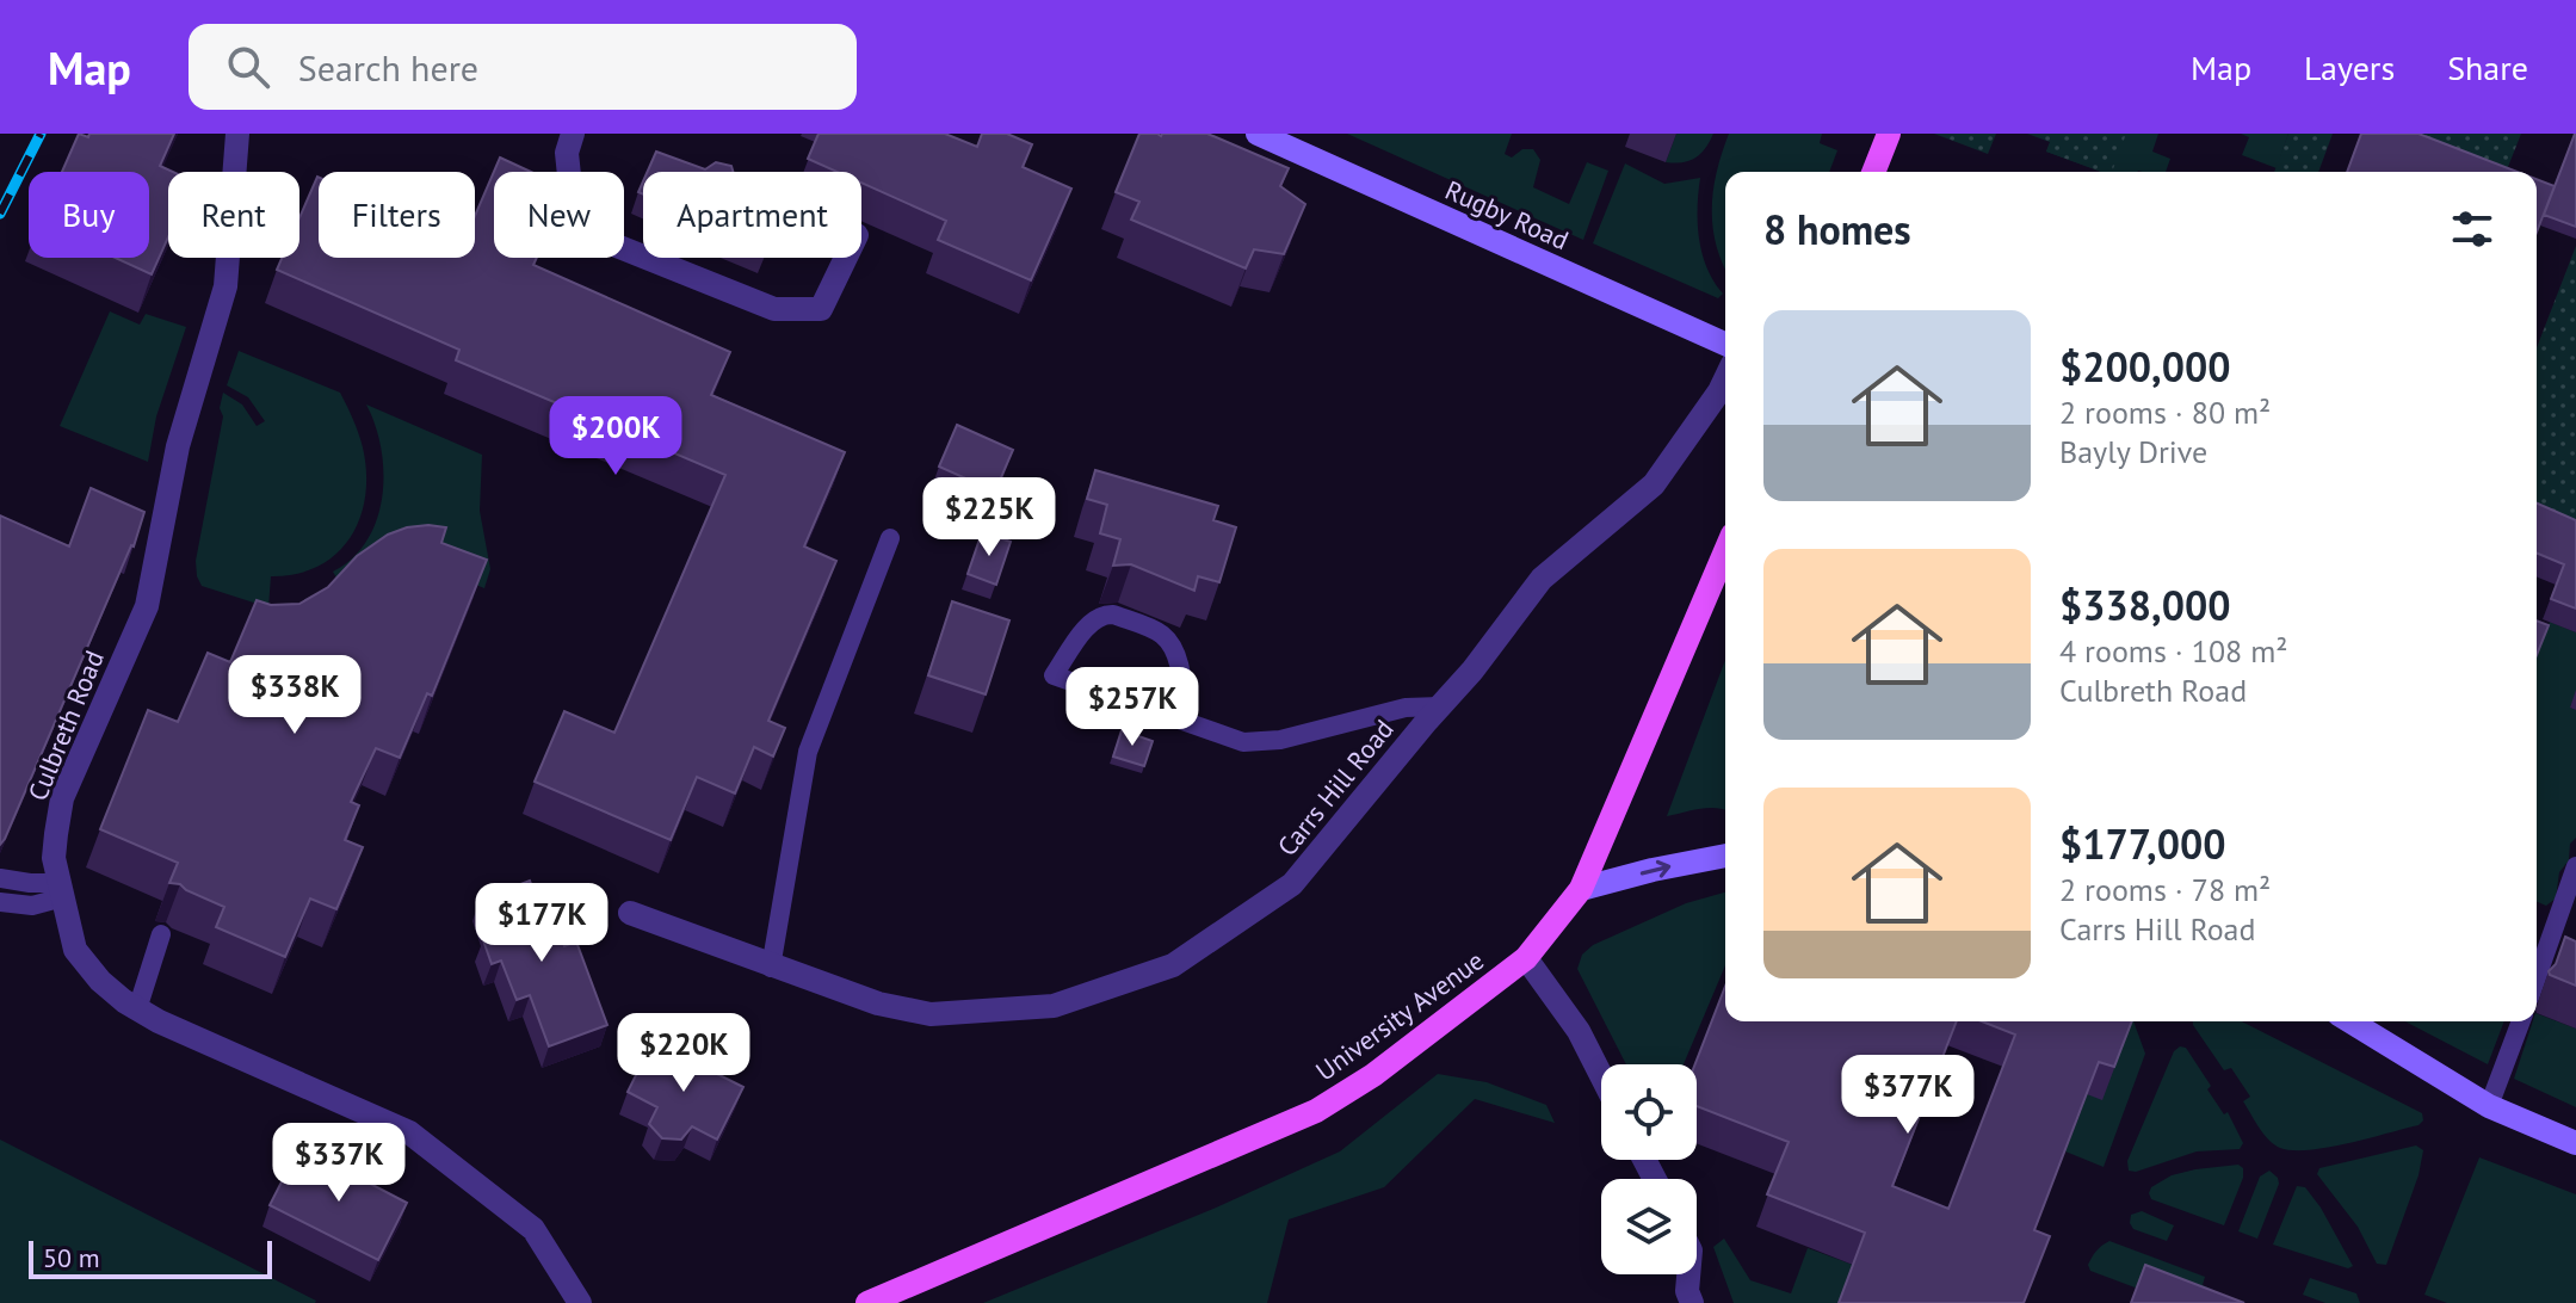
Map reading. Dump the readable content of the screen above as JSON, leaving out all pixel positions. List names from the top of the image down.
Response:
{
  "streets": {
    "main road": ["Rugby Road", "University Avenue"],
    "street": ["Culbreth Road", "Carrs Hill Road"]
  },
  "scale_bar": "50 m",
  "page": {
    "header": "Map",
    "search": "Search here",
    "nav": ["Map", "Layers", "Share"],
    "chip": [
      "Buy",
      "Rent",
      "Filters",
      "New",
      "Apartment"
    ],
    "heading": "8 homes",
    "list": [
      {
        "name": "$200,000",
        "note": "2 rooms · 80 m² · Bayly Drive"
      },
      {
        "name": "$338,000",
        "note": "4 rooms · 108 m² · Culbreth Road"
      },
      {
        "name": "$177,000",
        "note": "2 rooms · 78 m² · Carrs Hill Road"
      }
    ],
    "price": [
      "$200K",
      "$225K",
      "$338K",
      "$257K",
      "$177K",
      "$220K",
      "$377K",
      "$337K"
    ],
    "scale": "50 m"
  }
}
